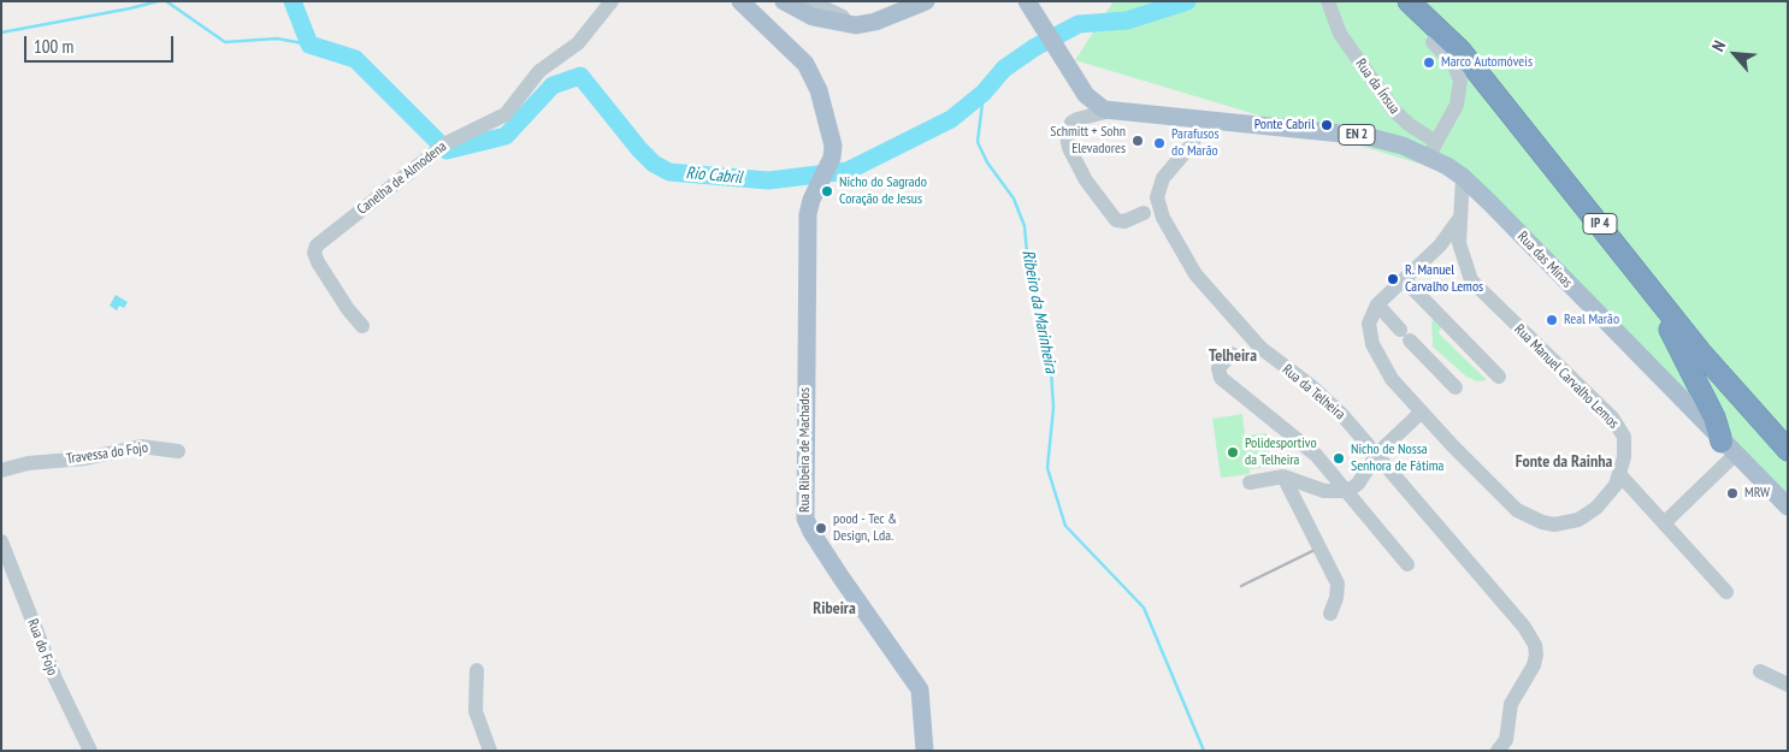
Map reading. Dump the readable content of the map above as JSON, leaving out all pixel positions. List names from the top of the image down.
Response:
{
  "streets": {
    "highway": ["IP 4"],
    "main road": ["EN 2", "Rua das Minas", "Rua Ribeira de Machados"],
    "street": [
      "Rua da Ínsua",
      "Canelha de Almodena",
      "Rua Manuel Carvalho Lemos",
      "Rua da Telheira",
      "Travessa do Fojo",
      "Rua do Fojo"
    ]
  },
  "crossings": [
    ["Rua da Ínsua", "Rua das Minas"],
    ["EN 2", "Rua das Minas"],
    ["EN 2", "Rua da Telheira"],
    ["Rua das Minas", "Rua Manuel Carvalho Lemos"],
    ["Rua das Minas", "Rua da Telheira"]
  ],
  "districts": ["Telheira", "Fonte da Rainha", "Ribeira"],
  "water": ["Rio Cabril", "Ribeiro da Marinheira"],
  "places": [
    "Marco Automóveis",
    "Ponte Cabril",
    "Schmitt + Sohn Elevadores",
    "Parafusos do Marão",
    "Nicho do Sagrado Coração de Jesus",
    "R. Manuel Carvalho Lemos",
    "Real Marão",
    "Polidesportivo da Telheira",
    "Nicho de Nossa Senhora de Fátima",
    "MRW",
    "pood - Tec & Design, Lda."
  ],
  "scale_bar": "100 m",
  "north": "top left"
}
